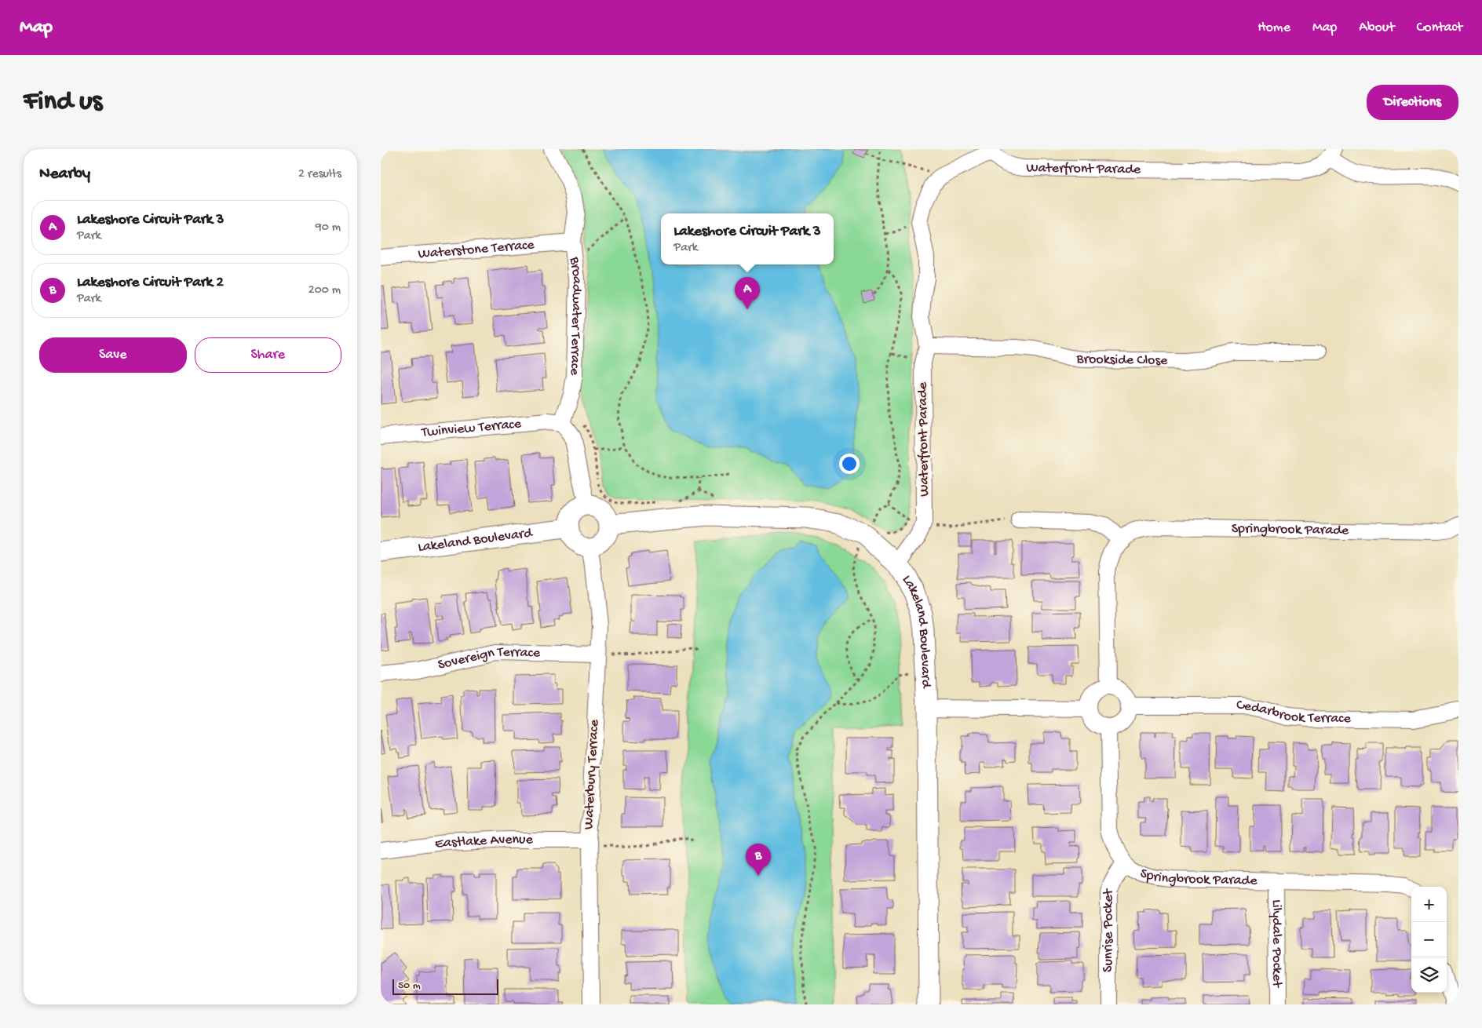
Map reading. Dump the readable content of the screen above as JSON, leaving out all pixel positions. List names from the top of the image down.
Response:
{
  "streets": {
    "street": [
      "Waterfront Parade",
      "Waterstone Terrace",
      "Broadwater Terrace",
      "Brookside Close",
      "Twinview Terrace",
      "Springbrook Parade",
      "Lakeland Boulevard",
      "Sovereign Terrace",
      "Cedarbrook Terrace",
      "Waterbury Terrace",
      "Eastlake Avenue",
      "Sunrise Pocket",
      "Lilydale Pocket"
    ]
  },
  "crossings": [
    ["Waterfront Parade", "Brookside Close"],
    ["Waterfront Parade", "Lakeland Boulevard"],
    ["Waterstone Terrace", "Broadwater Terrace"],
    ["Broadwater Terrace", "Twinview Terrace"],
    ["Springbrook Parade", "Cedarbrook Terrace"],
    ["Springbrook Parade", "Sunrise Pocket"],
    ["Springbrook Parade", "Lilydale Pocket"],
    ["Lakeland Boulevard", "Waterbury Terrace"],
    ["Sovereign Terrace", "Waterbury Terrace"],
    ["Waterbury Terrace", "Eastlake Avenue"]
  ],
  "scale_bar": "50 m",
  "page": {
    "header": "Map",
    "nav": [
      "Home",
      "Map",
      "About",
      "Contact"
    ],
    "buttons": [
      "Directions",
      ["Save", "Share"]
    ],
    "title": "Find us",
    "heading": ["Nearby", "2 results"],
    "list": [
      {
        "mark": "A",
        "name": "Lakeshore Circuit Park 3",
        "note": "Park",
        "value": "90 m"
      },
      {
        "mark": "B",
        "name": "Lakeshore Circuit Park 2",
        "note": "Park",
        "value": "200 m"
      }
    ],
    "popup": ["Lakeshore Circuit Park 3", "Park"],
    "pins": ["A", "B"],
    "map_buttons": ["+", "−"],
    "scale": "50 m"
  }
}
